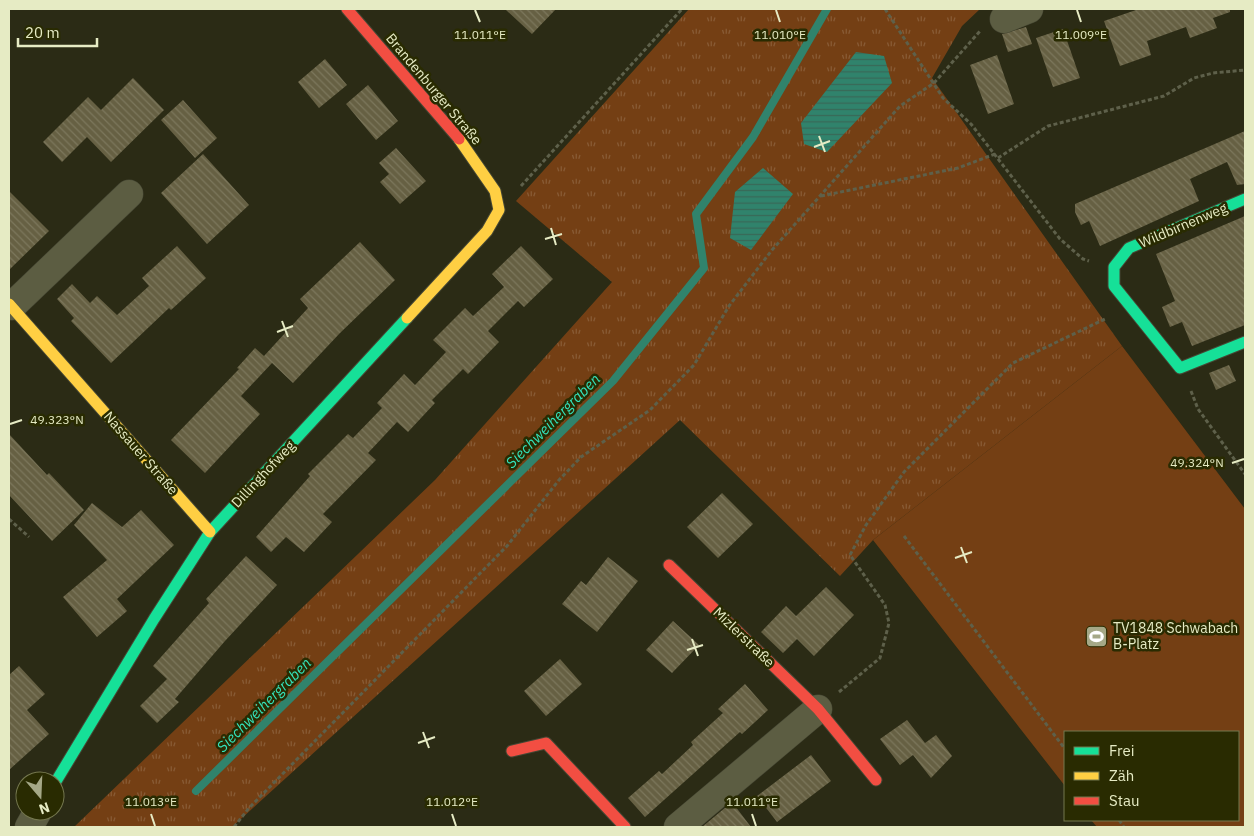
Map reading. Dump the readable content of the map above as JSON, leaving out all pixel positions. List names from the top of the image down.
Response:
{
  "streets": {
    "street": [
      "Brandenburger Straße",
      "Wildbirnenweg",
      "Nassauer Straße",
      "Dillinghofweg",
      "Mizlerstraße"
    ]
  },
  "crossings": [
    ["Brandenburger Straße", "Dillinghofweg"],
    ["Nassauer Straße", "Dillinghofweg"]
  ],
  "water": ["Siechweihergraben"],
  "places": {
    "sports": ["TV1848 Schwabach B-Platz"]
  },
  "legend": ["Frei", "Zäh", "Stau"],
  "scale_bar": "20 m",
  "north": "bottom",
  "coordinates": [
    "11.011°E",
    "11.010°E",
    "11.009°E",
    "49.323°N",
    "49.324°N",
    "11.013°E",
    "11.012°E"
  ]
}
